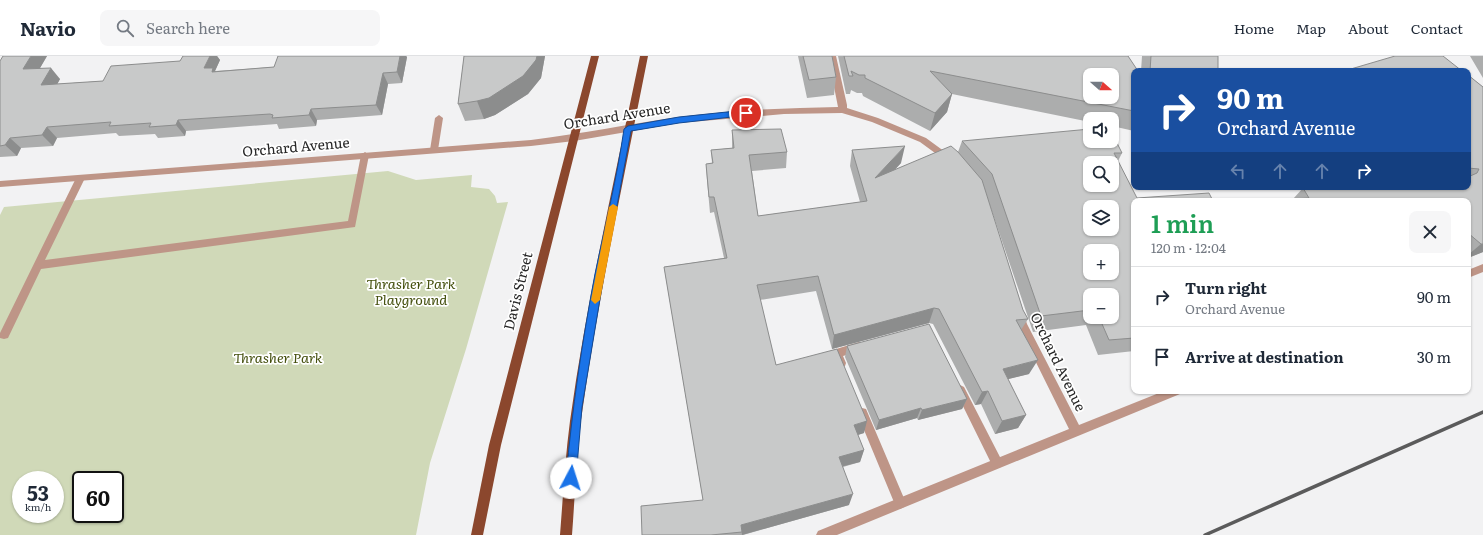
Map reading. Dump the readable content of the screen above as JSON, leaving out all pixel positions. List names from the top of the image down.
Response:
{
  "streets": {
    "main road": ["Davis Street"],
    "street": ["Orchard Avenue"]
  },
  "crossings": [
    ["Orchard Avenue", "Davis Street"]
  ],
  "parks": ["Thrasher Park Playground", "Thrasher Park"],
  "north": "right",
  "page": {
    "header": "Navio",
    "search": "Search here",
    "nav": [
      "Home",
      "Map",
      "About",
      "Contact"
    ],
    "map_buttons": ["+", "−"],
    "turn": ["90 m", "Orchard Avenue"],
    "heading": ["1 min", "120 m · 12:04"],
    "list": [
      {
        "name": "Turn right",
        "note": "Orchard Avenue",
        "value": "90 m"
      },
      {
        "name": "Arrive at destination",
        "value": "30 m"
      }
    ],
    "speed": "53 km/h",
    "limit": "60"
  }
}
